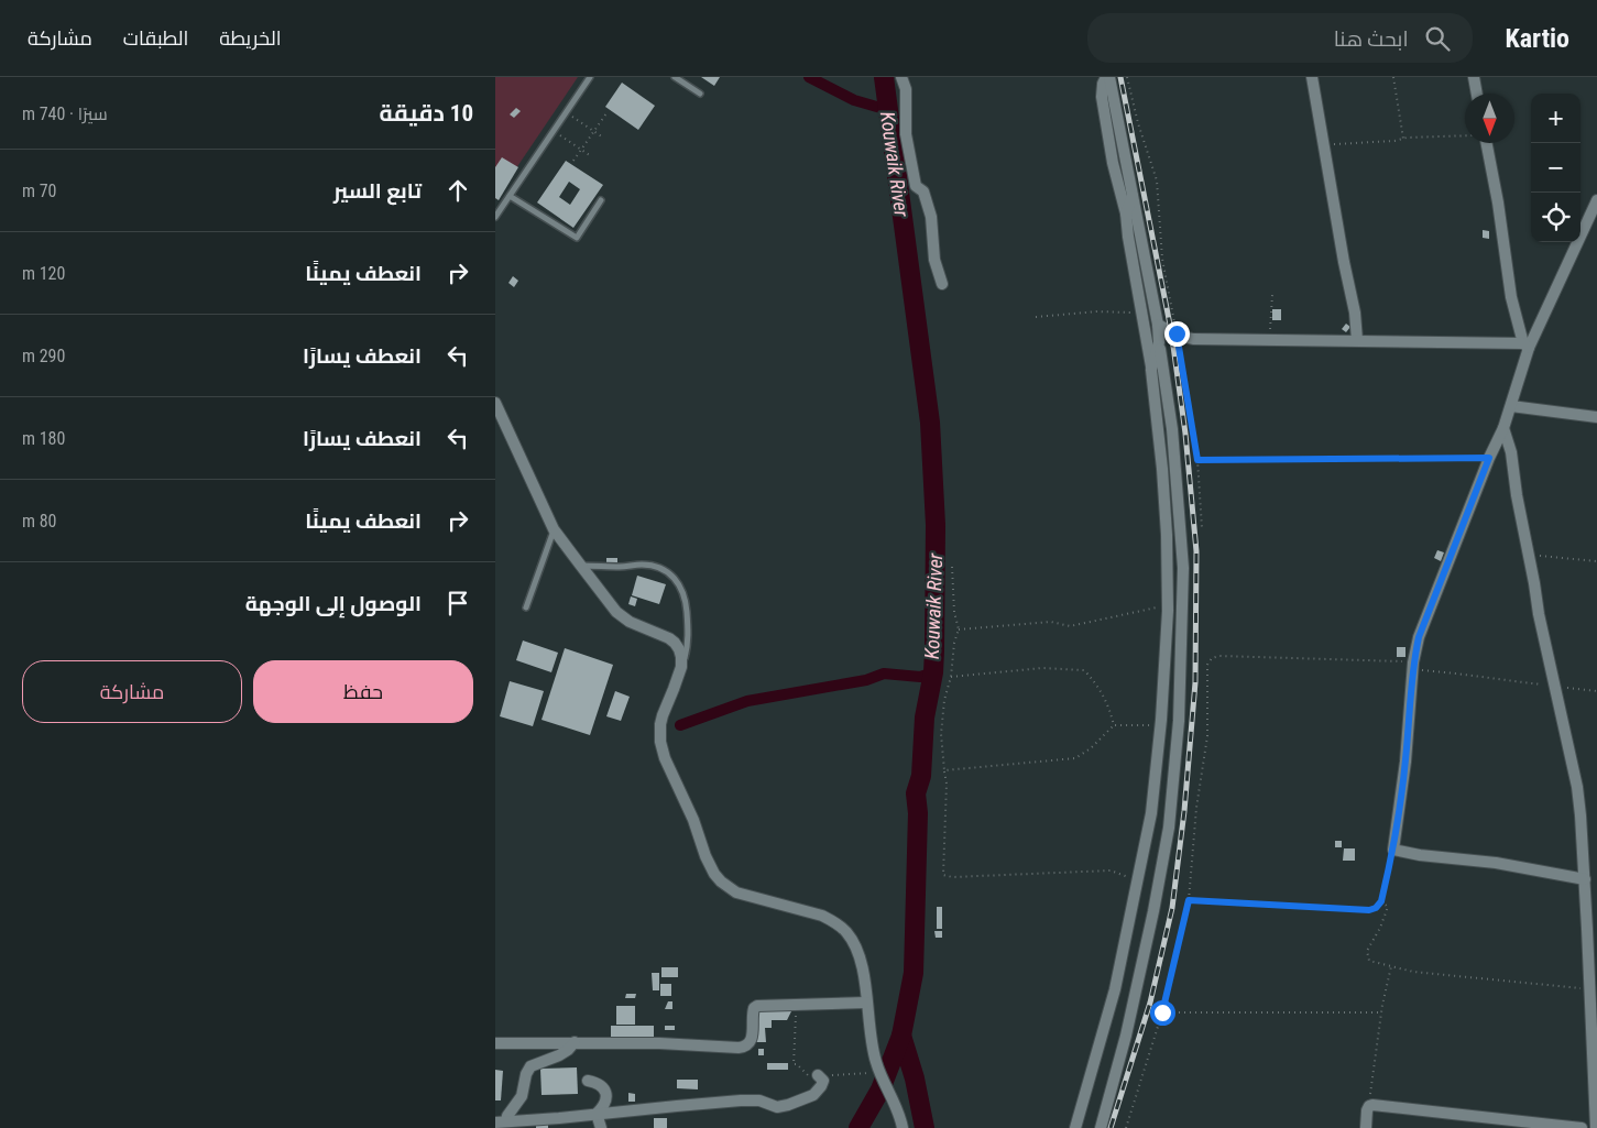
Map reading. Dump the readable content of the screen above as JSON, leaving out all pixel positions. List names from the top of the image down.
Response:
{
  "water": ["Kouwaik River"],
  "north": "bottom",
  "page": {
    "header": "Kartio",
    "search": "ابحث هنا",
    "nav": ["الخريطة", "الطبقات", "مشاركة"],
    "heading": ["10 دقيقة", "سيرًا · 740 m"],
    "map_buttons": ["+", "−"],
    "list": [
      ["تابع السير", "70 m"],
      ["انعطف يمينًا", "120 m"],
      ["انعطف يسارًا", "290 m"],
      ["انعطف يسارًا", "180 m"],
      ["انعطف يمينًا", "80 m"],
      "الوصول إلى الوجهة"
    ],
    "buttons": ["حفظ", "مشاركة"]
  }
}
